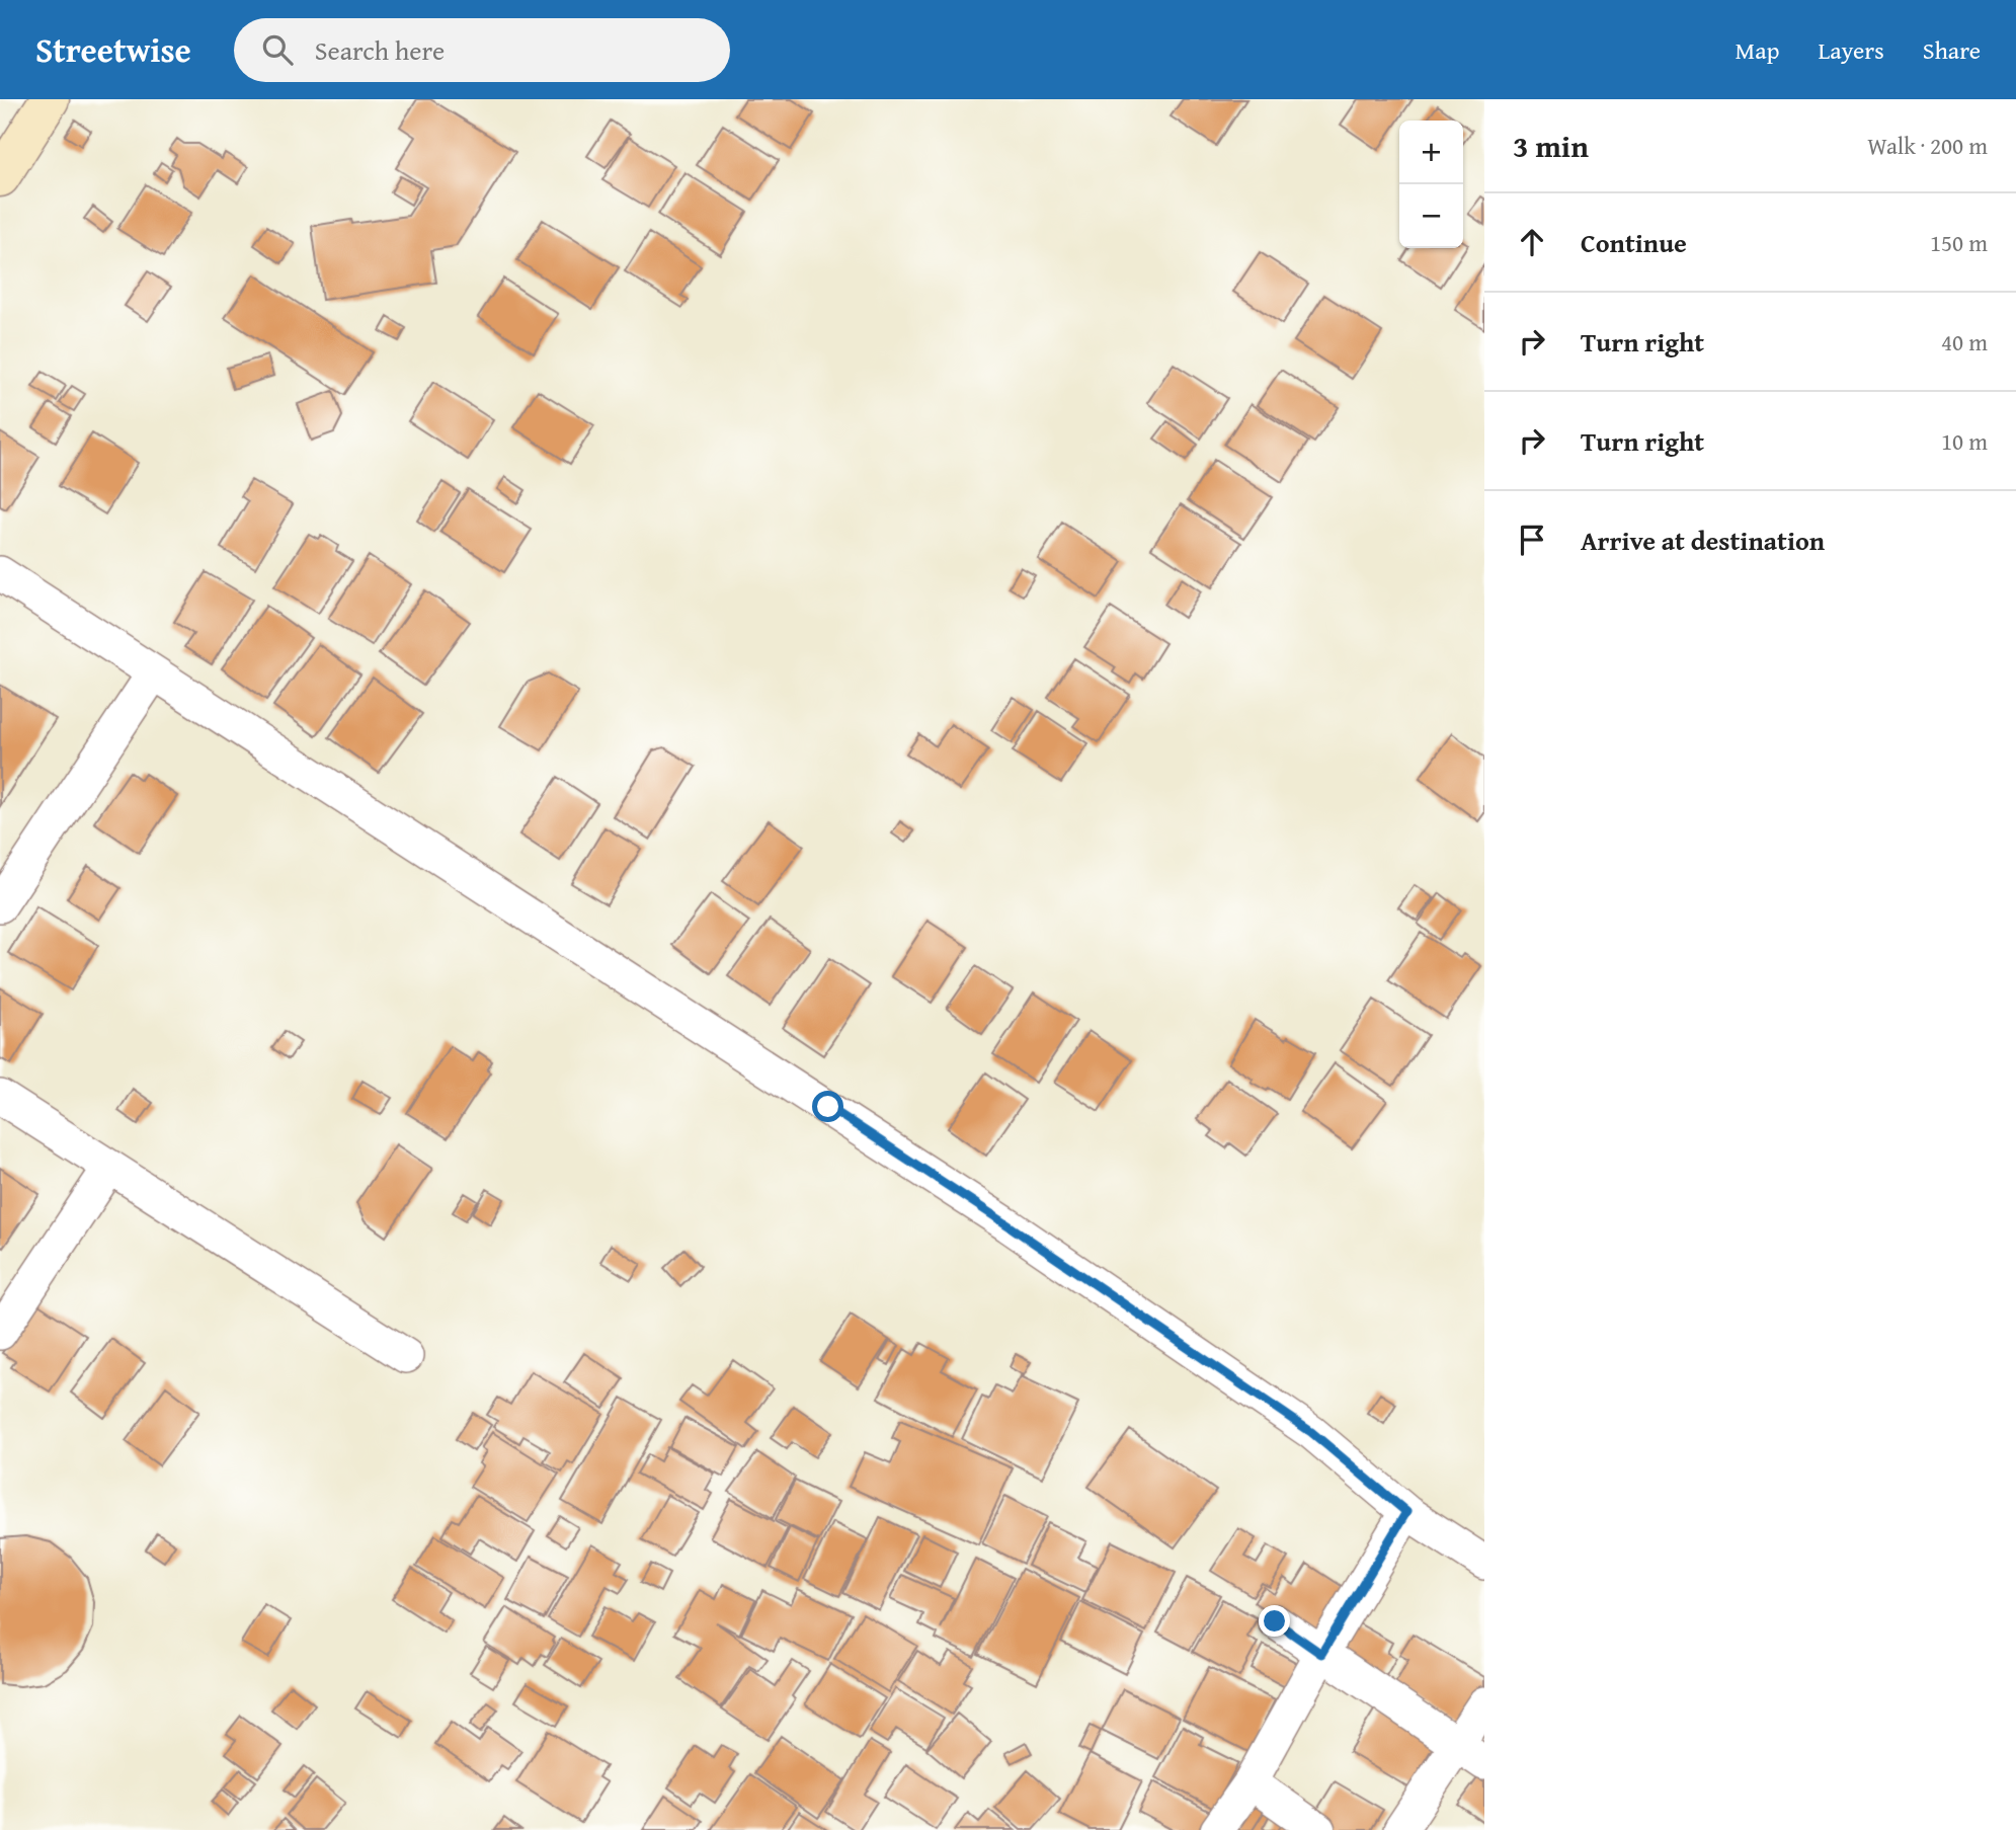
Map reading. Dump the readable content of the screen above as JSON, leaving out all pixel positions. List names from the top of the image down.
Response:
{
  "page": {
    "header": "Streetwise",
    "search": "Search here",
    "nav": ["Map", "Layers", "Share"],
    "heading": ["3 min", "Walk · 200 m"],
    "map_buttons": ["+", "−"],
    "list": [
      ["Continue", "150 m"],
      ["Turn right", "40 m"],
      ["Turn right", "10 m"],
      "Arrive at destination"
    ]
  }
}
